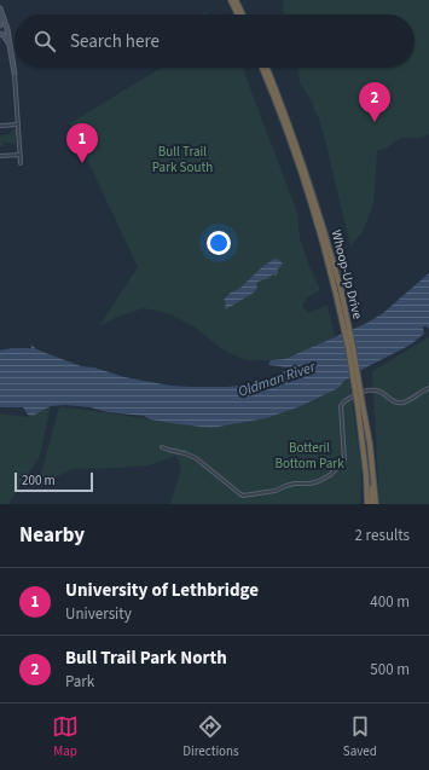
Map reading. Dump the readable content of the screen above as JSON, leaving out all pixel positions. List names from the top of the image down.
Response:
{
  "streets": {
    "highway": ["Whoop-Up Drive"]
  },
  "water": ["Oldman River"],
  "parks": ["Bull Trail Park South", "Botteril Bottom Park"],
  "scale_bar": "200 m",
  "page": {
    "search": "Search here",
    "pins": ["2", "1"],
    "scale": "200 m",
    "heading": ["Nearby", "2 results"],
    "list": [
      {
        "mark": "1",
        "name": "University of Lethbridge",
        "note": "University",
        "value": "400 m"
      },
      {
        "mark": "2",
        "name": "Bull Trail Park North",
        "note": "Park",
        "value": "500 m"
      }
    ],
    "nav": ["Map", "Directions", "Saved"]
  }
}
